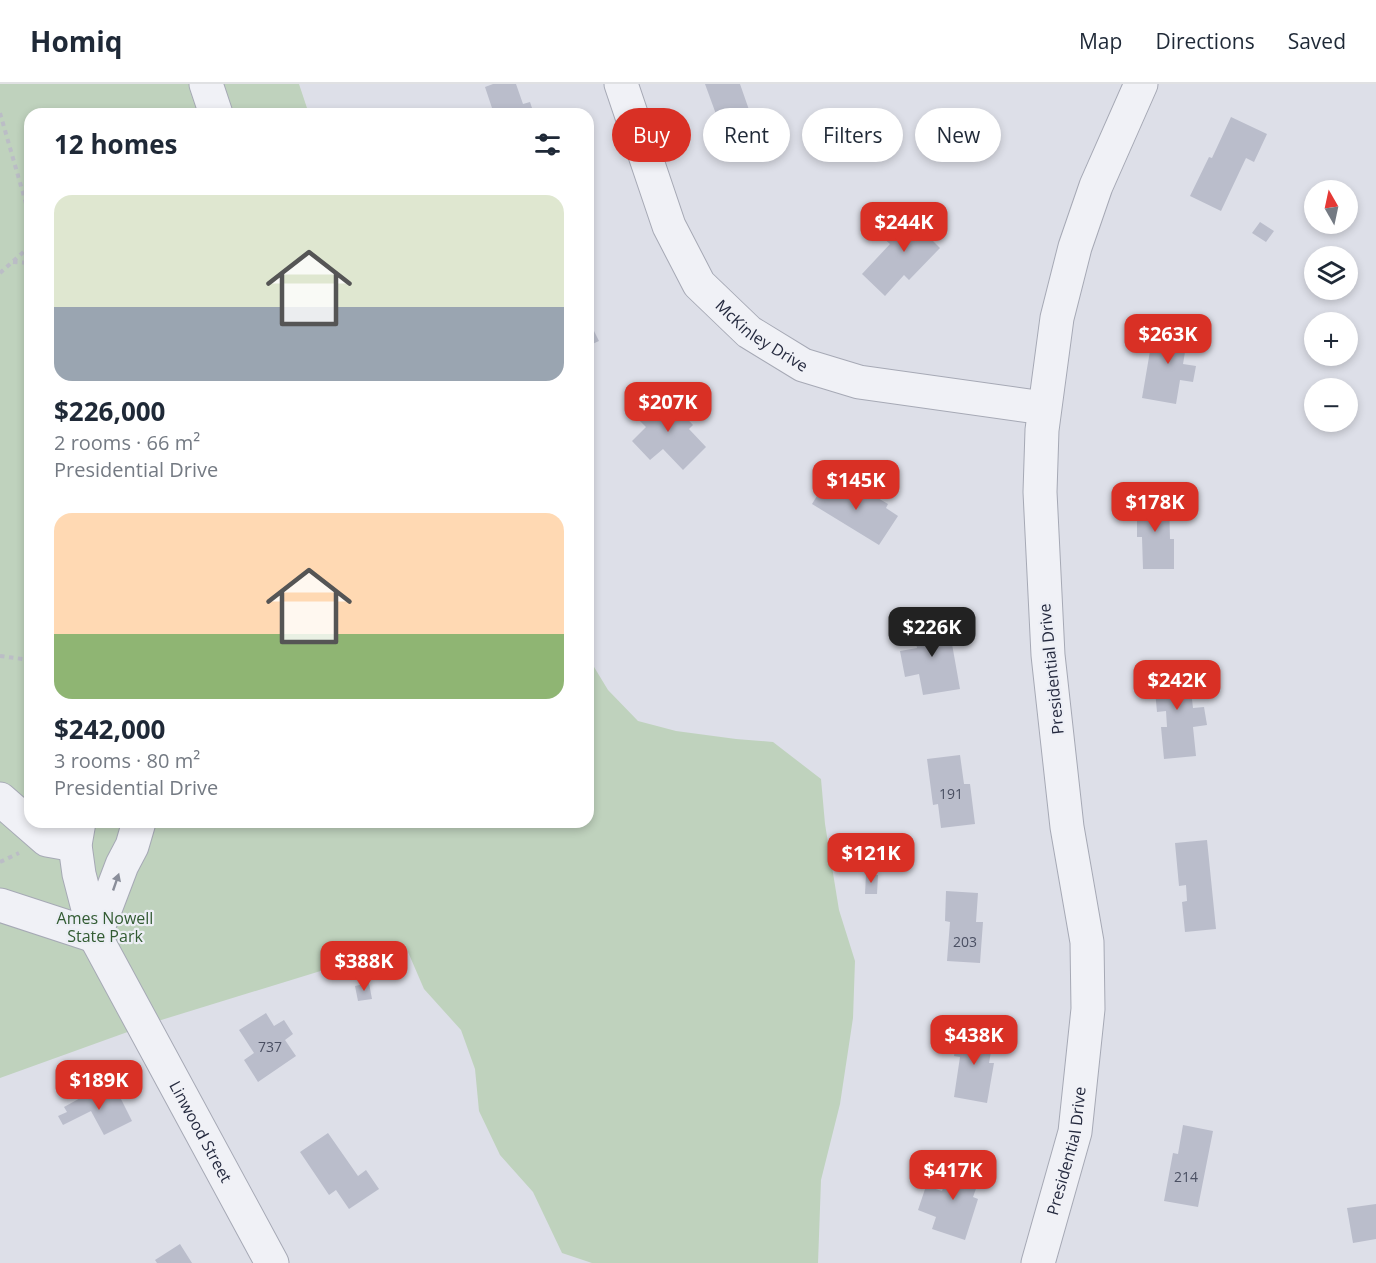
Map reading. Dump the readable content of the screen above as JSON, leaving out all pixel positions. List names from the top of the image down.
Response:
{
  "streets": {
    "street": ["McKinley Drive", "Presidential Drive", "Linwood Street"]
  },
  "crossings": [
    ["McKinley Drive", "Presidential Drive"]
  ],
  "parks": ["Ames Nowell State Park"],
  "house_numbers": [
    "191",
    "203",
    "737",
    "214"
  ],
  "north": "top",
  "page": {
    "header": "Homiq",
    "nav": ["Map", "Directions", "Saved"],
    "chip": [
      "Buy",
      "Rent",
      "Filters",
      "New"
    ],
    "heading": "12 homes",
    "map_buttons": ["+", "−"],
    "list": [
      {
        "name": "$226,000",
        "note": "2 rooms · 66 m² · Presidential Drive"
      },
      {
        "name": "$242,000",
        "note": "3 rooms · 80 m² · Presidential Drive"
      }
    ],
    "price": [
      "$244K",
      "$263K",
      "$207K",
      "$145K",
      "$178K",
      "$226K",
      "$242K",
      "$121K",
      "$388K",
      "$438K",
      "$189K",
      "$417K"
    ]
  }
}
